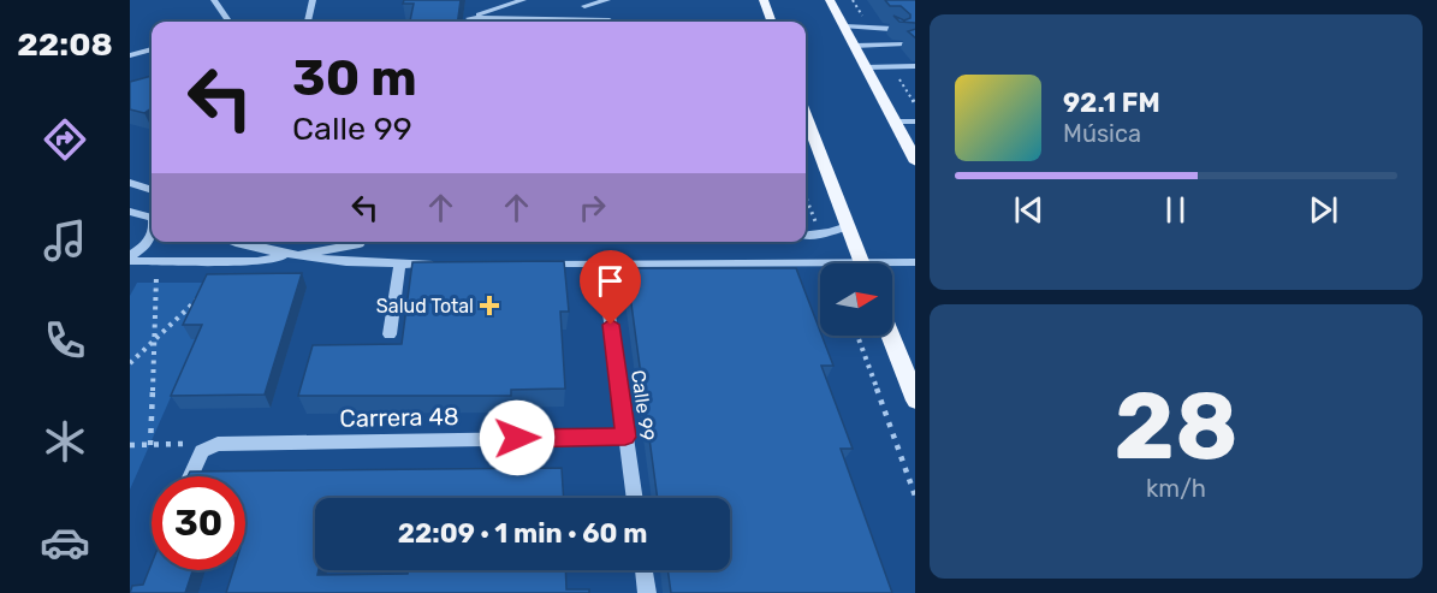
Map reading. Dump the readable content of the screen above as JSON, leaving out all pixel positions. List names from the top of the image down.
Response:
{
  "streets": {
    "street": ["Calle 99", "Carrera 48"]
  },
  "crossings": [
    ["Calle 99", "Carrera 48"]
  ],
  "places": {
    "health": ["Salud Total"]
  },
  "north": "right",
  "page": {
    "tabs": "22:08",
    "turn": ["30 m", "Calle 99"],
    "song": ["92.1 FM", "Música"],
    "tile": ["28", "km/h"],
    "limit": "30",
    "trip": "22:09 · 1 min · 60 m"
  }
}
